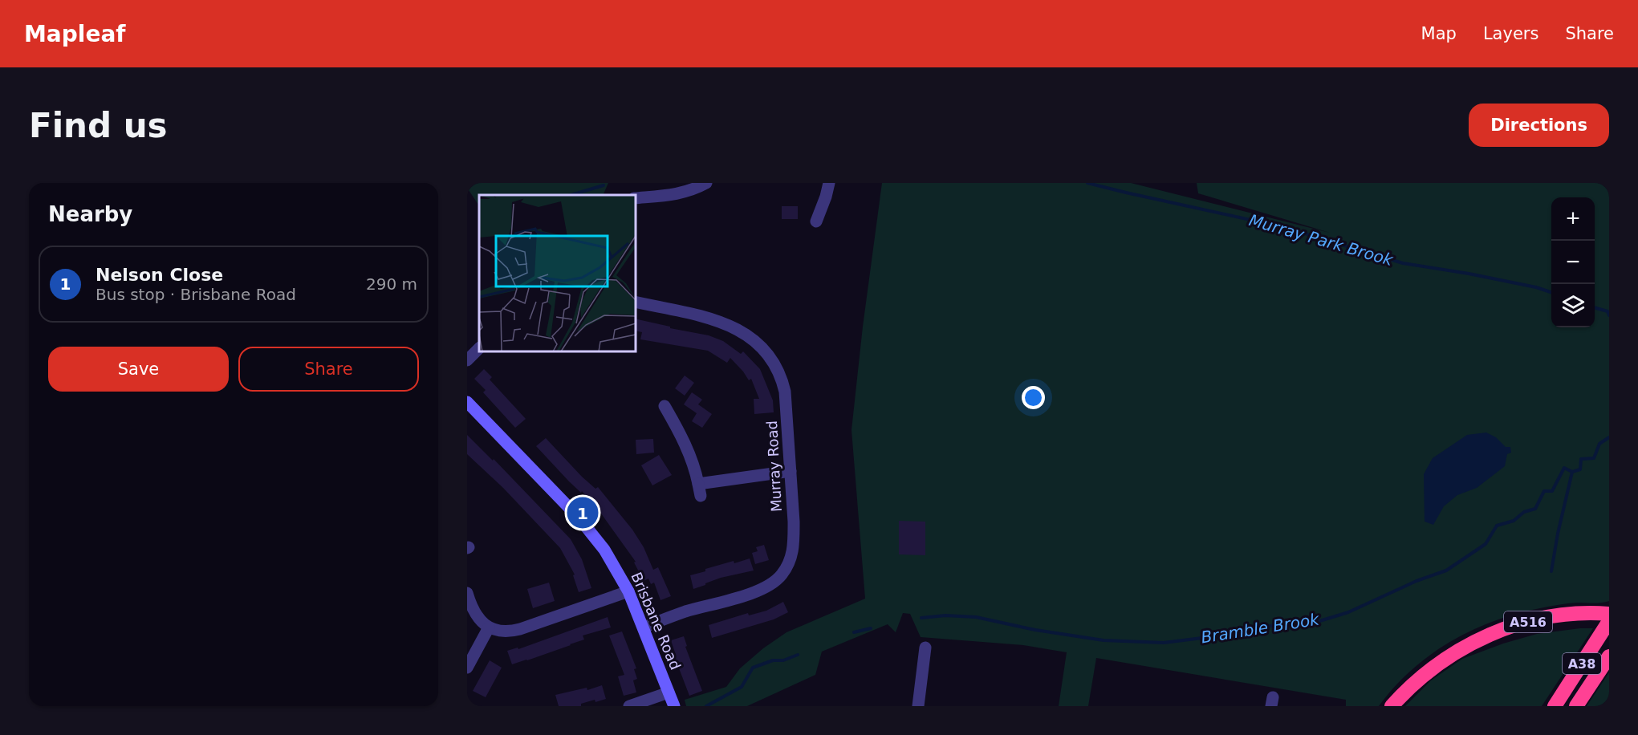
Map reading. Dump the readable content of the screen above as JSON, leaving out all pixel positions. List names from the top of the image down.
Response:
{
  "streets": {
    "highway": ["A516", "A38"],
    "street": ["Murray Road", "Brisbane Road"]
  },
  "crossings": [
    ["Murray Road", "Brisbane Road"]
  ],
  "water": ["Murray Park Brook", "Bramble Brook"],
  "page": {
    "header": "Mapleaf",
    "nav": ["Map", "Layers", "Share"],
    "buttons": [
      "Directions",
      ["Save", "Share"]
    ],
    "title": "Find us",
    "heading": "Nearby",
    "map_buttons": ["+", "−"],
    "list": [
      {
        "mark": "1",
        "name": "Nelson Close",
        "note": "Bus stop · Brisbane Road",
        "value": "290 m"
      }
    ],
    "pins": "1"
  }
}
